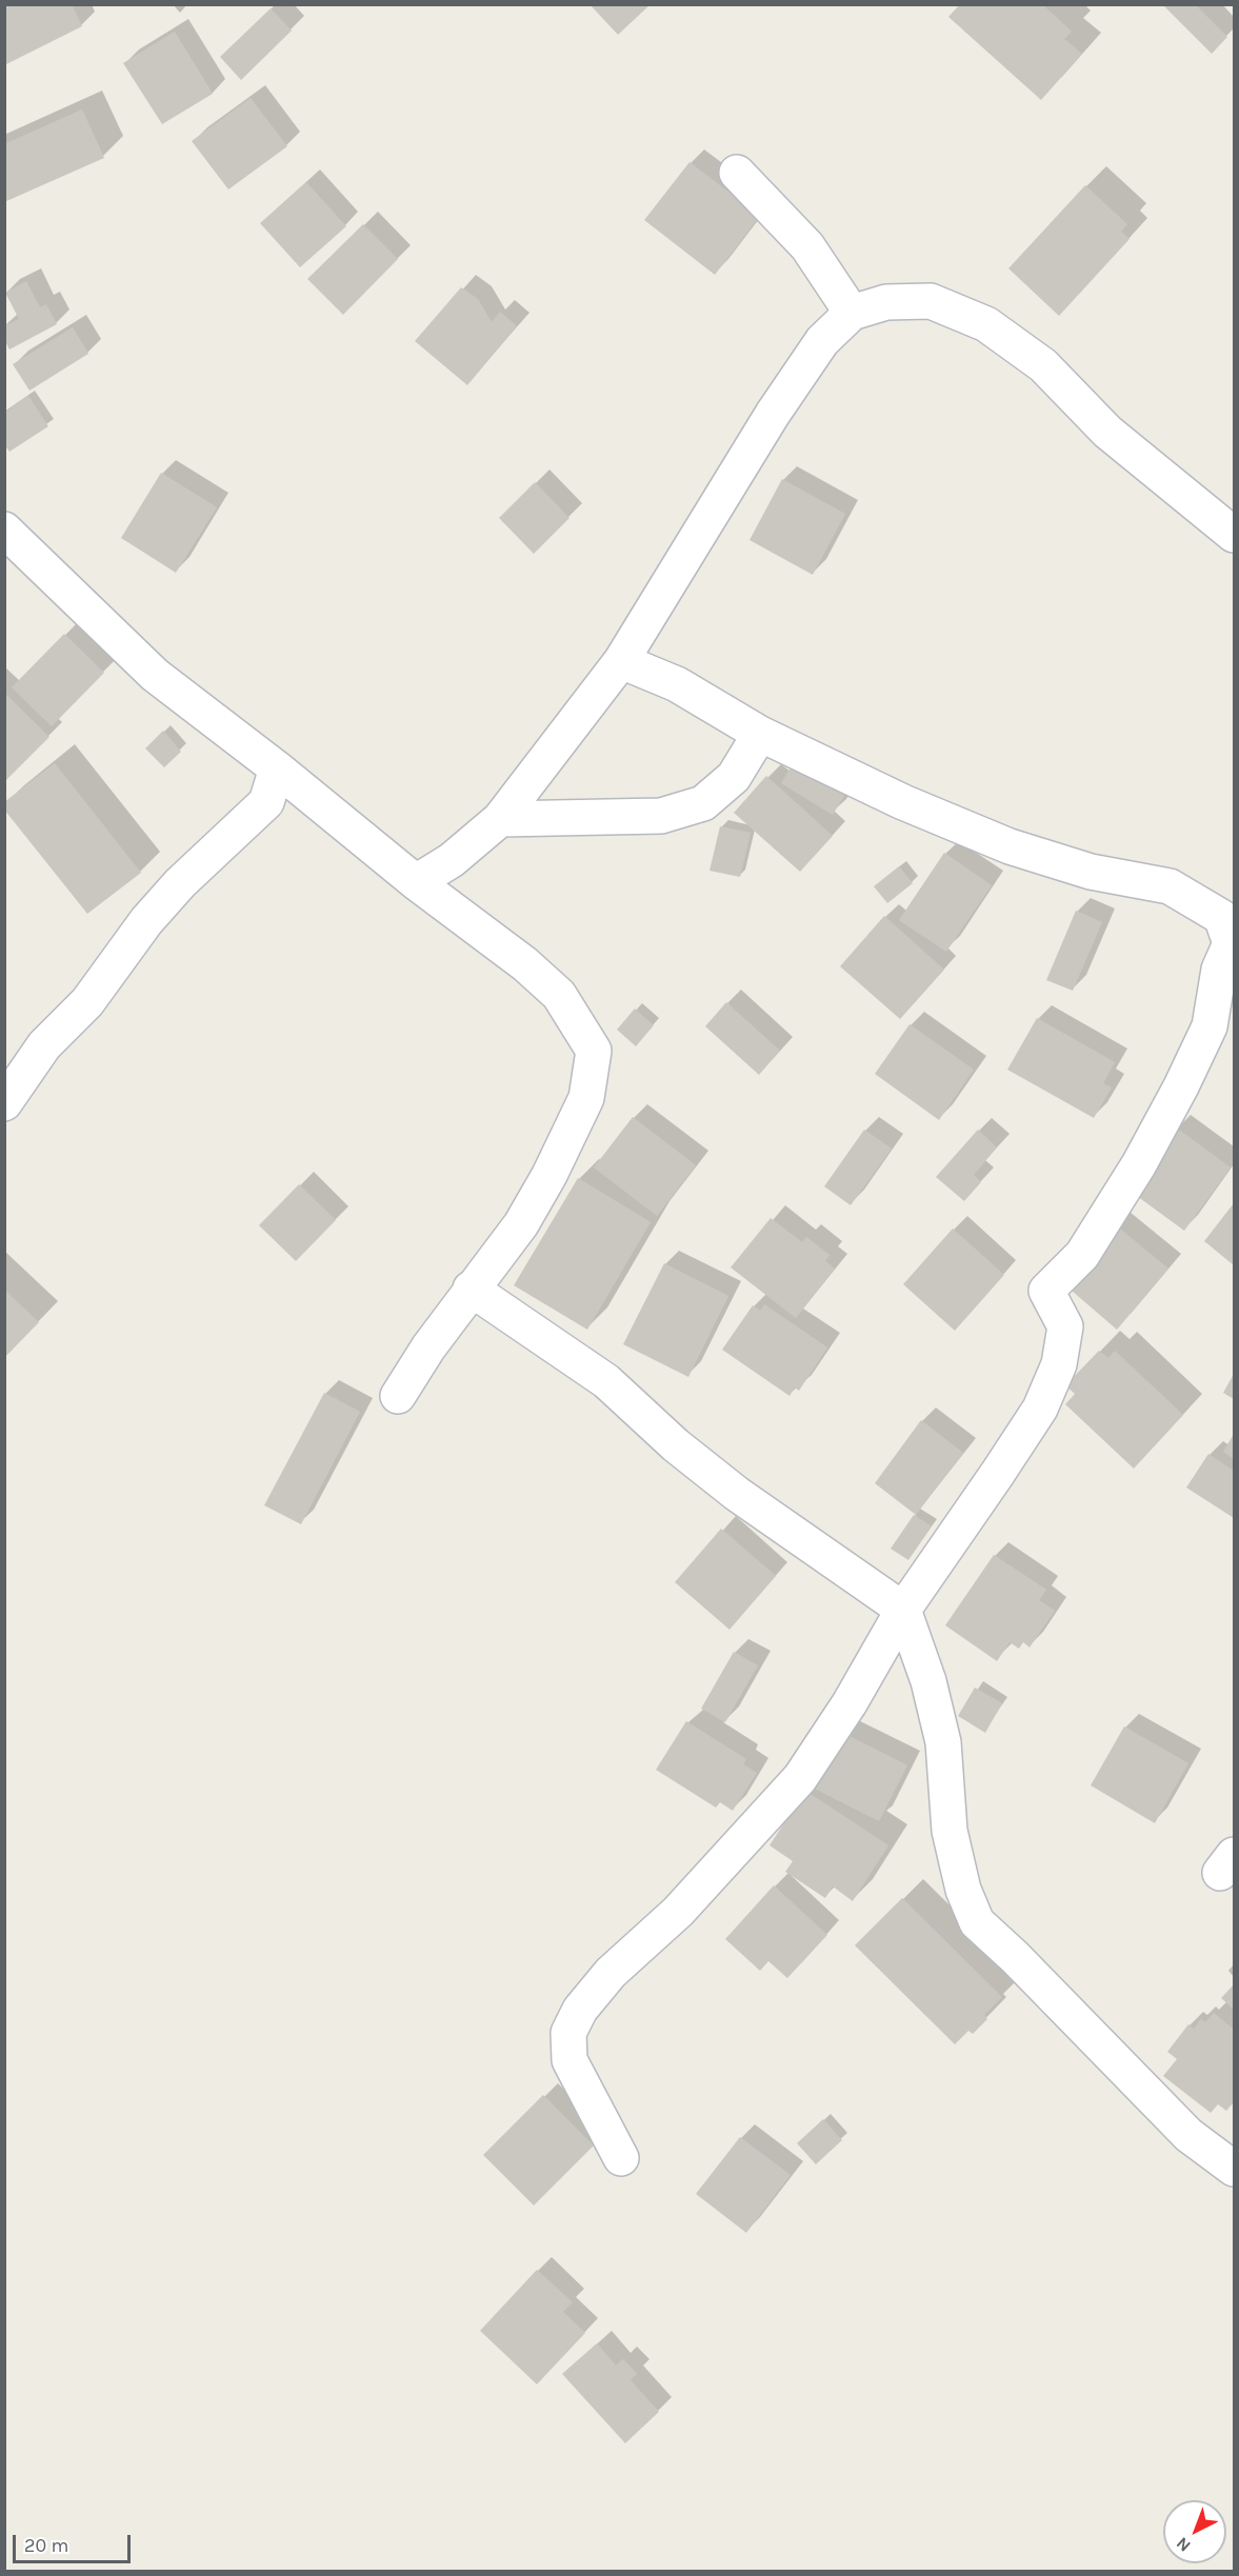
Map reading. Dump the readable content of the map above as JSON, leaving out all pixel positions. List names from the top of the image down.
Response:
{
  "scale_bar": "20 m",
  "north": "bottom left"
}
